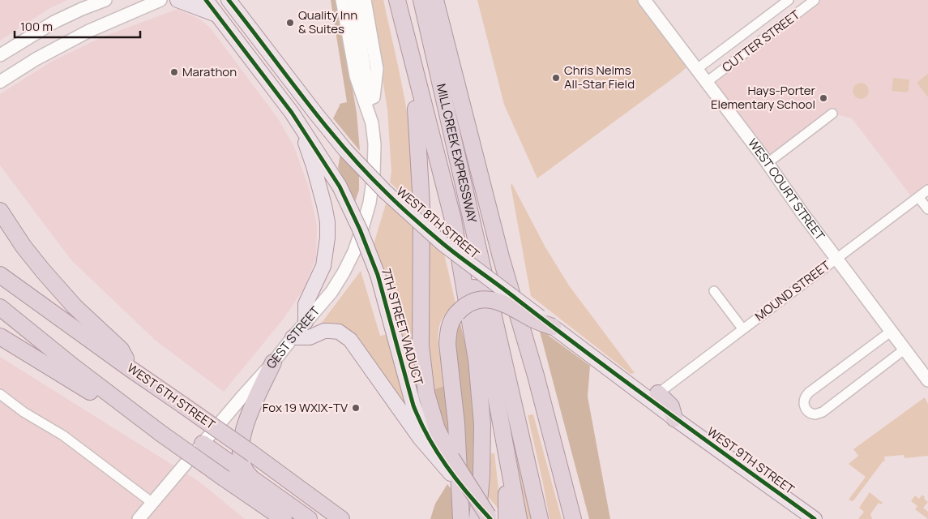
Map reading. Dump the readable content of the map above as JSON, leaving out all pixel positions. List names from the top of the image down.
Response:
{
  "streets": {
    "highway": ["MILL CREEK EXPRESSWAY", "WEST 6TH STREET"],
    "main road": ["WEST 8TH STREET", "7TH STREET VIADUCT", "WEST 9TH STREET"],
    "street": [
      "CUTTER STREET",
      "WEST COURT STREET",
      "MOUND STREET",
      "GEST STREET"
    ]
  },
  "crossings": [
    ["CUTTER STREET", "WEST COURT STREET"],
    ["WEST COURT STREET", "MOUND STREET"],
    ["WEST 8TH STREET", "WEST 9TH STREET"]
  ],
  "places": [
    "Quality Inn & Suites",
    "Marathon",
    "Chris Nelms All-Star Field",
    "Hays-Porter Elementary School",
    "Fox 19 WXIX-TV"
  ],
  "scale_bar": "100 m"
}
